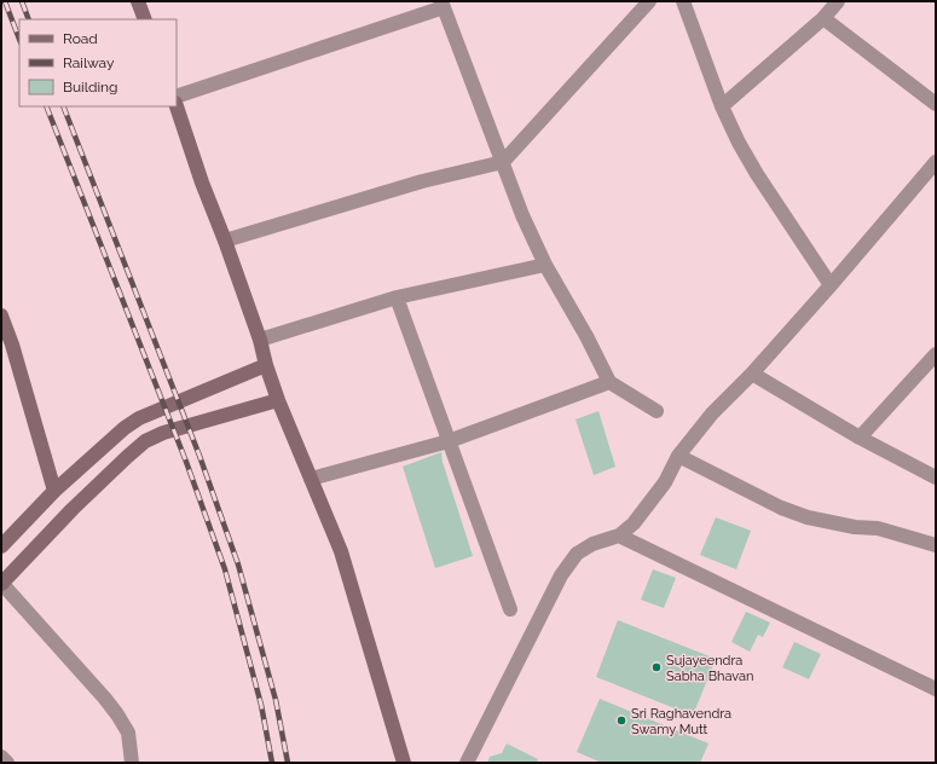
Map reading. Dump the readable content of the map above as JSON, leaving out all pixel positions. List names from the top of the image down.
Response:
{
  "places": ["Sujayeendra Sabha Bhavan", "Sri Raghavendra Swamy Mutt"],
  "legend": ["Road", "Railway", "Building"]
}
